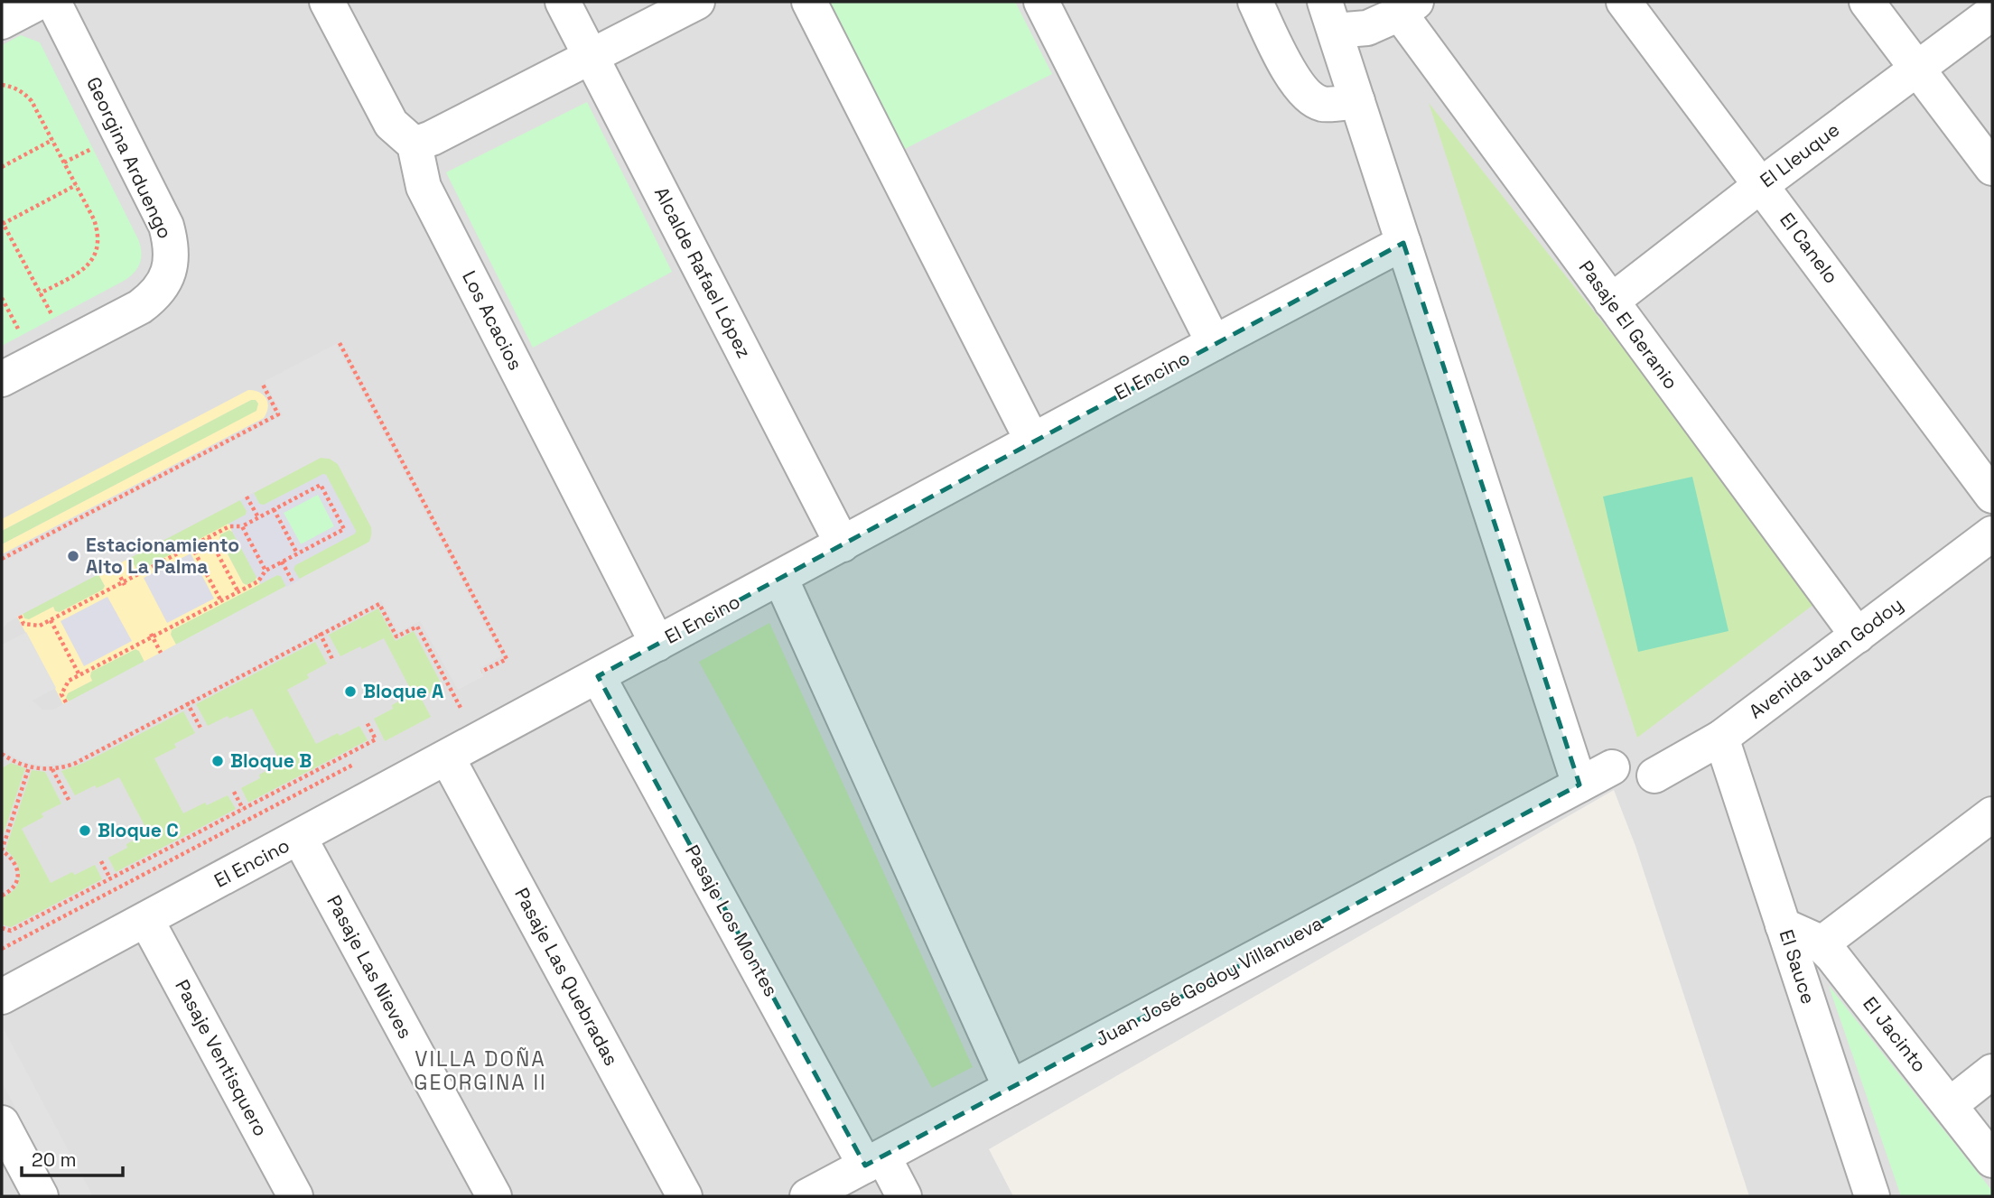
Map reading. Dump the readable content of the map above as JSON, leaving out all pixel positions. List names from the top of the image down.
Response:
{
  "streets": {
    "street": [
      "El Lleuque",
      "Georgina Arduengo",
      "El Canelo",
      "Alcalde Rafael López",
      "Los Acacios",
      "Pasaje El Geranio",
      "El Encino",
      "Avenida Juan Godoy",
      "Pasaje Los Montes",
      "Pasaje Las Nieves",
      "El Sauce",
      "Pasaje Las Quebradas",
      "Juan José Godoy Villanueva",
      "El Jacinto",
      "Pasaje Ventisquero"
    ]
  },
  "crossings": [
    ["El Lleuque", "El Canelo"],
    ["El Lleuque", "Pasaje El Geranio"],
    ["Alcalde Rafael López", "El Encino"],
    ["Los Acacios", "El Encino"],
    ["Pasaje El Geranio", "Avenida Juan Godoy"],
    ["El Encino", "Pasaje Los Montes"],
    ["El Encino", "Pasaje Las Nieves"],
    ["El Encino", "Pasaje Las Quebradas"],
    ["El Encino", "Pasaje Ventisquero"],
    ["Avenida Juan Godoy", "El Sauce"],
    ["Pasaje Los Montes", "Juan José Godoy Villanueva"],
    ["El Sauce", "El Jacinto"]
  ],
  "districts": ["VILLA DOÑA GEORGINA II"],
  "places": [
    "Estacionamiento Alto La Palma",
    "Bloque A",
    "Bloque B",
    "Bloque C"
  ],
  "scale_bar": "20 m"
}
